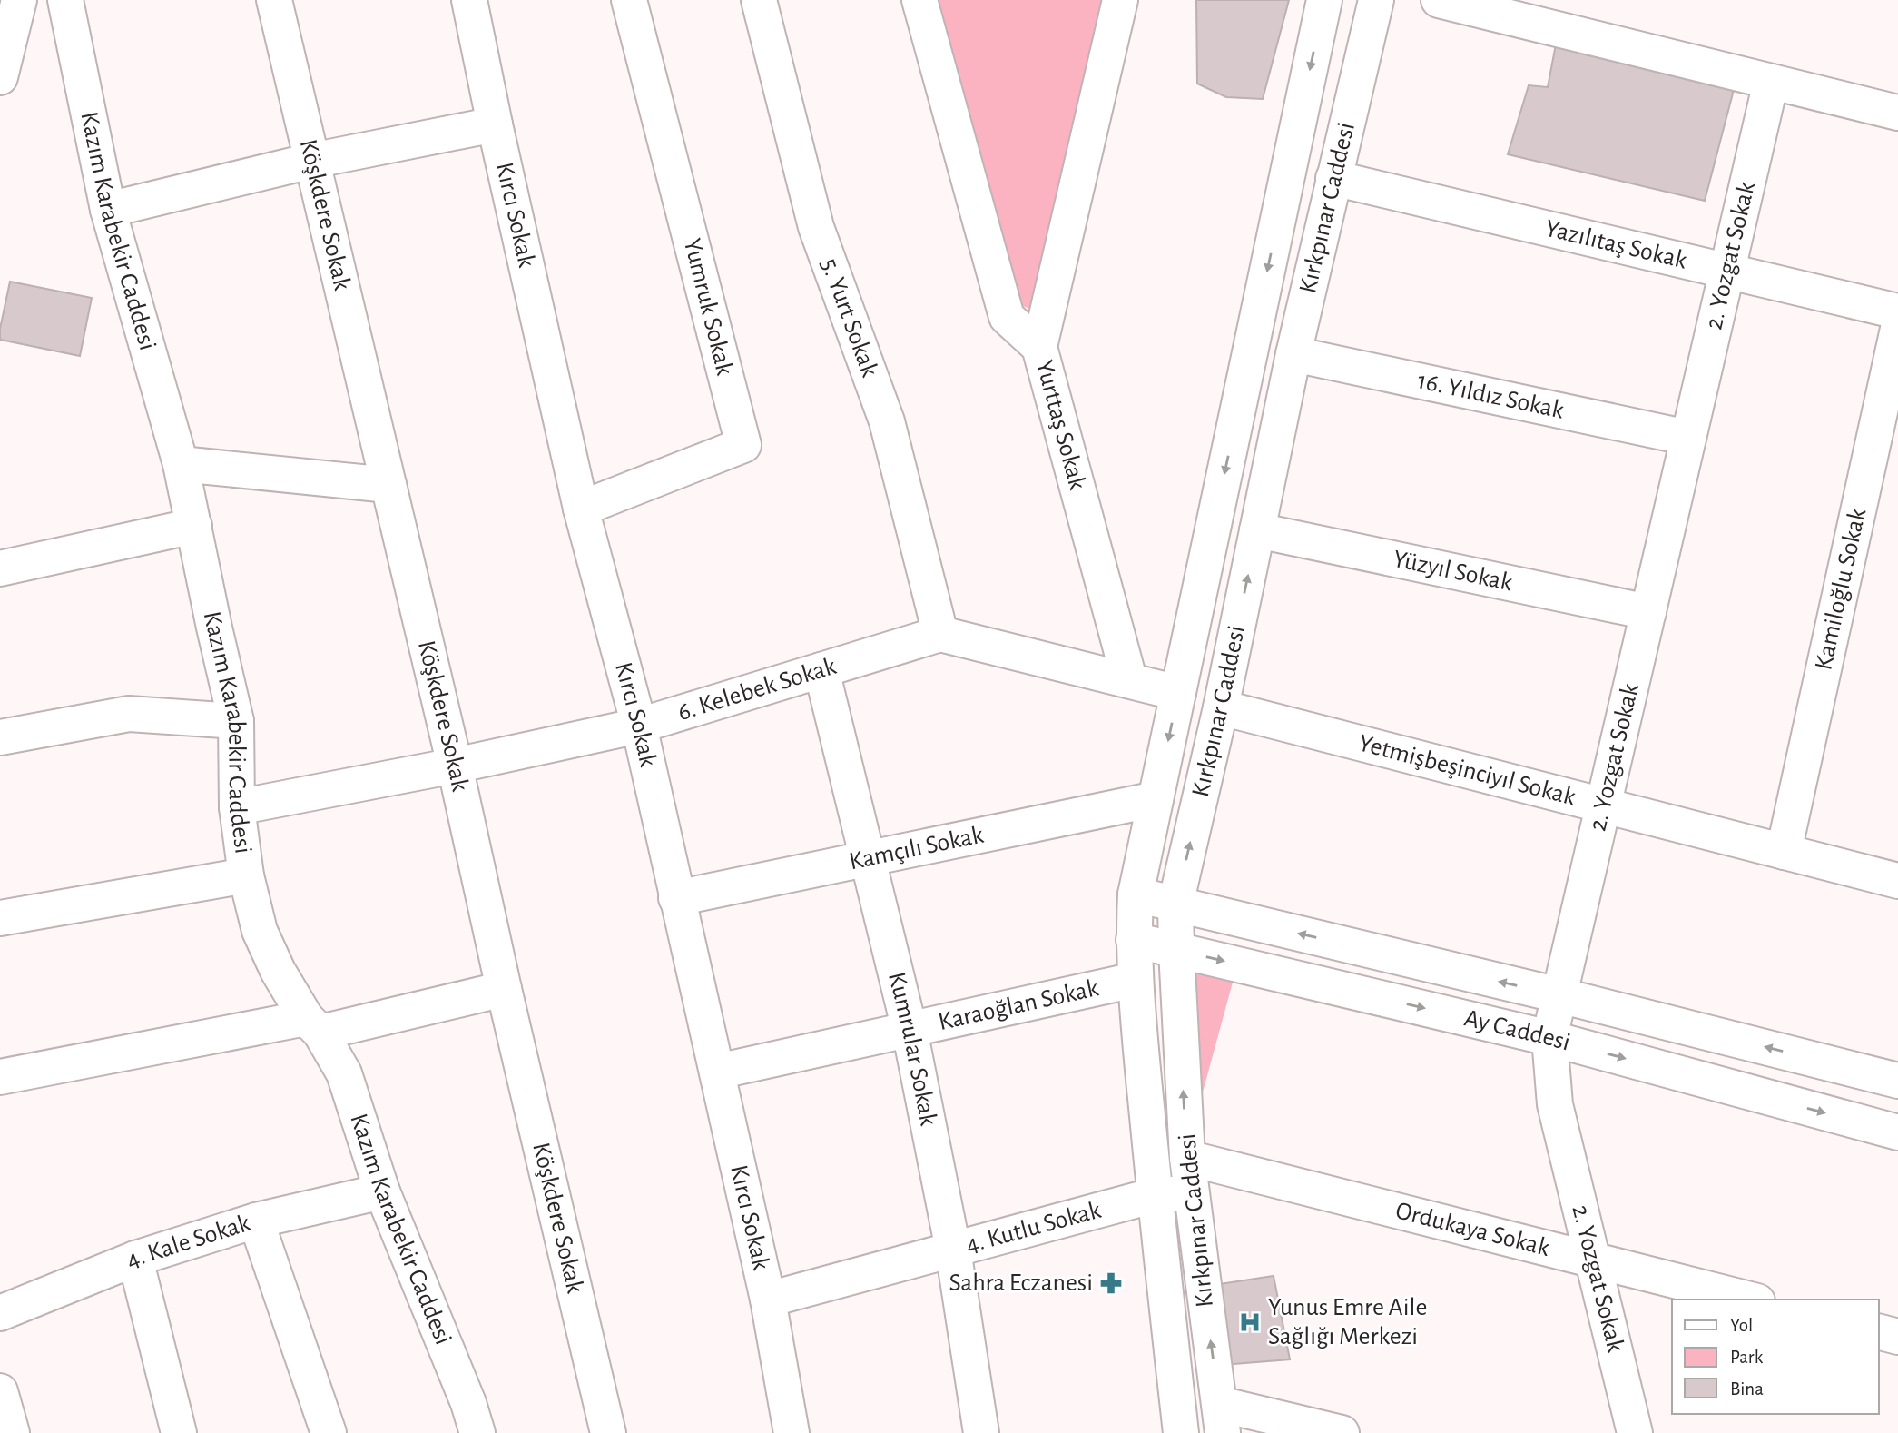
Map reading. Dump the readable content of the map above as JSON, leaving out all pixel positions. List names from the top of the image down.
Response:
{
  "streets": {
    "street": [
      "Kırkpınar Caddesi",
      "Köşkdere Sokak",
      "Kırcı Sokak",
      "Kazım Karabekir Caddesi",
      "Yazılıtaş Sokak",
      "2. Yozgat Sokak",
      "Yumruk Sokak",
      "5. Yurt Sokak",
      "16. Yıldız Sokak",
      "Yurttaş Sokak",
      "Yüzyıl Sokak",
      "Kamiloğlu Sokak",
      "6. Kelebek Sokak",
      "Yetmişbeşinciyıl Sokak",
      "Kamçılı Sokak",
      "Karaoğlan Sokak",
      "Ay Caddesi",
      "Kumrular Sokak",
      "4. Kutlu Sokak",
      "Ordukaya Sokak",
      "4. Kale Sokak"
    ]
  },
  "crossings": [
    ["Kırkpınar Caddesi", "Yazılıtaş Sokak"],
    ["Kırkpınar Caddesi", "16. Yıldız Sokak"],
    ["Kırkpınar Caddesi", "Yüzyıl Sokak"],
    ["Kırkpınar Caddesi", "Yetmişbeşinciyıl Sokak"],
    ["Kırkpınar Caddesi", "Kamçılı Sokak"],
    ["Kırkpınar Caddesi", "Karaoğlan Sokak"],
    ["Kırkpınar Caddesi", "Ay Caddesi"],
    ["Kırkpınar Caddesi", "4. Kutlu Sokak"],
    ["Kırkpınar Caddesi", "Ordukaya Sokak"],
    ["Köşkdere Sokak", "6. Kelebek Sokak"],
    ["Kırcı Sokak", "Yumruk Sokak"],
    ["Kırcı Sokak", "6. Kelebek Sokak"],
    ["Kırcı Sokak", "Kamçılı Sokak"],
    ["Kırcı Sokak", "Karaoğlan Sokak"],
    ["Kırcı Sokak", "4. Kutlu Sokak"],
    ["Kazım Karabekir Caddesi", "6. Kelebek Sokak"],
    ["Kazım Karabekir Caddesi", "4. Kale Sokak"],
    ["Yazılıtaş Sokak", "2. Yozgat Sokak"],
    ["2. Yozgat Sokak", "16. Yıldız Sokak"],
    ["2. Yozgat Sokak", "Yüzyıl Sokak"],
    ["2. Yozgat Sokak", "Yetmişbeşinciyıl Sokak"],
    ["2. Yozgat Sokak", "Ay Caddesi"],
    ["2. Yozgat Sokak", "Ordukaya Sokak"],
    ["5. Yurt Sokak", "6. Kelebek Sokak"],
    ["Kamiloğlu Sokak", "Yetmişbeşinciyıl Sokak"],
    ["6. Kelebek Sokak", "Kumrular Sokak"],
    ["Kamçılı Sokak", "Kumrular Sokak"],
    ["Karaoğlan Sokak", "Kumrular Sokak"],
    ["Kumrular Sokak", "4. Kutlu Sokak"]
  ],
  "places": {
    "pharmacy": ["Sahra Eczanesi"],
    "hospital": ["Yunus Emre Aile Sağlığı Merkezi"]
  },
  "legend": ["Yol", "Park", "Bina"]
}
